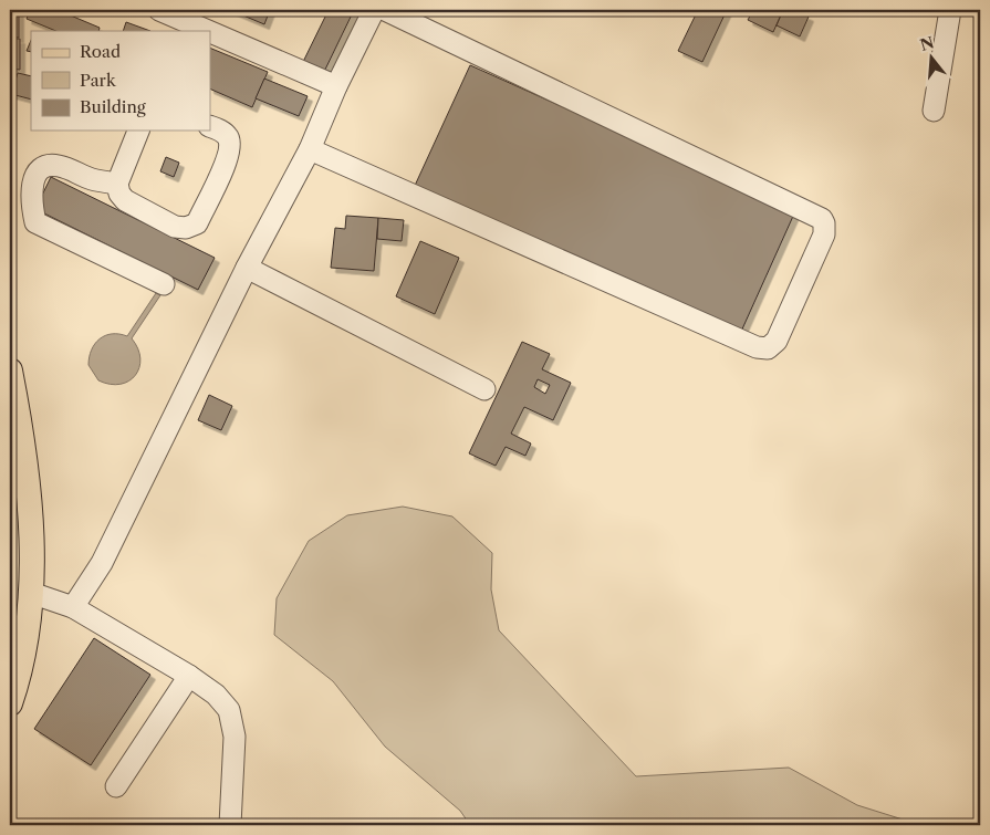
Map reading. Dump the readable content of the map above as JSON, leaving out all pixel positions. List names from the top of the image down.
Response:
{
  "legend": ["Road", "Park", "Building"],
  "north": "top"
}
